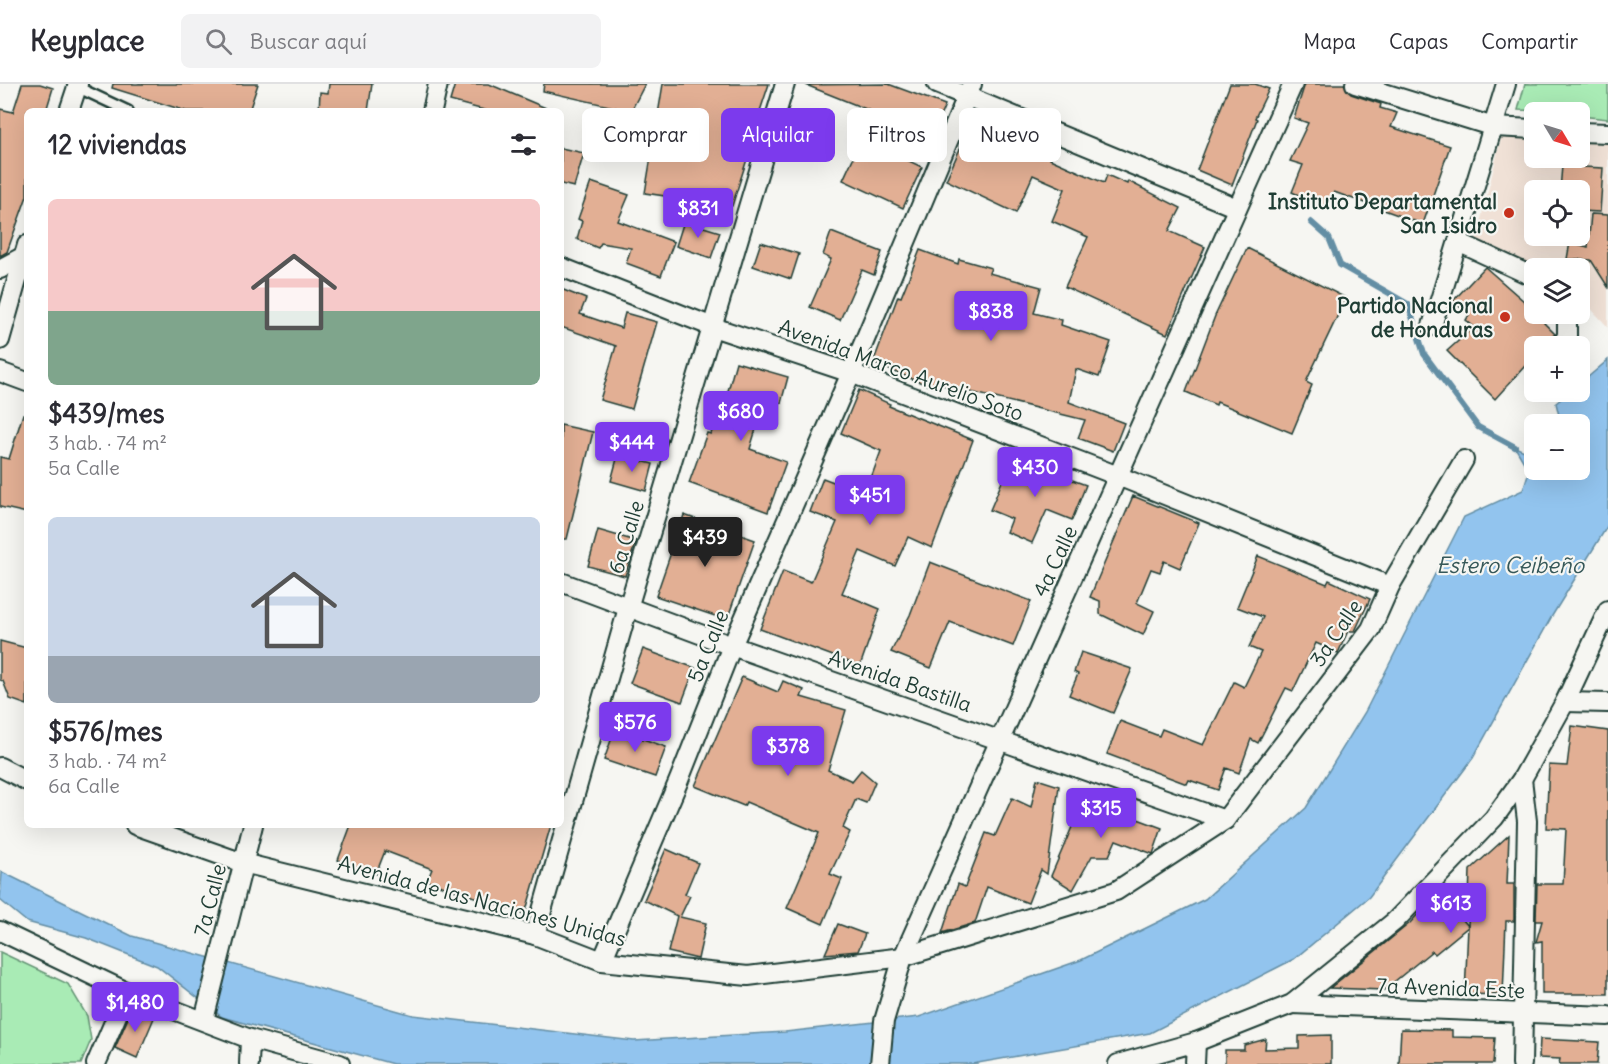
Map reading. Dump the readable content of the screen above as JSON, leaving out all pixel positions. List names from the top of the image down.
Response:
{
  "streets": {
    "street": [
      "Avenida Marco Aurelio Soto",
      "6a Calle",
      "4a Calle",
      "3a Calle",
      "5a Calle",
      "Avenida Bastilla",
      "7a Calle",
      "Avenida de las Naciones Unidas",
      "7a Avenida Este"
    ]
  },
  "crossings": [
    ["Avenida Marco Aurelio Soto", "6a Calle"],
    ["Avenida Marco Aurelio Soto", "4a Calle"],
    ["Avenida Marco Aurelio Soto", "3a Calle"],
    ["Avenida Marco Aurelio Soto", "5a Calle"],
    ["6a Calle", "Avenida Bastilla"],
    ["6a Calle", "Avenida de las Naciones Unidas"],
    ["4a Calle", "Avenida Bastilla"],
    ["4a Calle", "Avenida de las Naciones Unidas"],
    ["3a Calle", "Avenida Bastilla"],
    ["3a Calle", "Avenida de las Naciones Unidas"],
    ["5a Calle", "Avenida Bastilla"],
    ["5a Calle", "Avenida de las Naciones Unidas"],
    ["Avenida Bastilla", "Avenida de las Naciones Unidas"],
    ["7a Calle", "Avenida de las Naciones Unidas"]
  ],
  "water": ["Estero Ceibeño"],
  "places": ["Instituto Departamental San Isidro", "Partido Nacional de Honduras"],
  "north": "bottom right",
  "page": {
    "header": "Keyplace",
    "search": "Buscar aquí",
    "nav": ["Mapa", "Capas", "Compartir"],
    "map_buttons": ["+", "−"],
    "chip": [
      "Comprar",
      "Alquilar",
      "Filtros",
      "Nuevo"
    ],
    "heading": "12 viviendas",
    "list": [
      {
        "name": "$439/mes",
        "note": "3 hab. · 74 m² · 5a Calle"
      },
      {
        "name": "$576/mes",
        "note": "3 hab. · 74 m² · 6a Calle"
      }
    ],
    "price": [
      "$831",
      "$838",
      "$680",
      "$444",
      "$430",
      "$451",
      "$439",
      "$576",
      "$378",
      "$315",
      "$613",
      "$1,480"
    ]
  }
}
